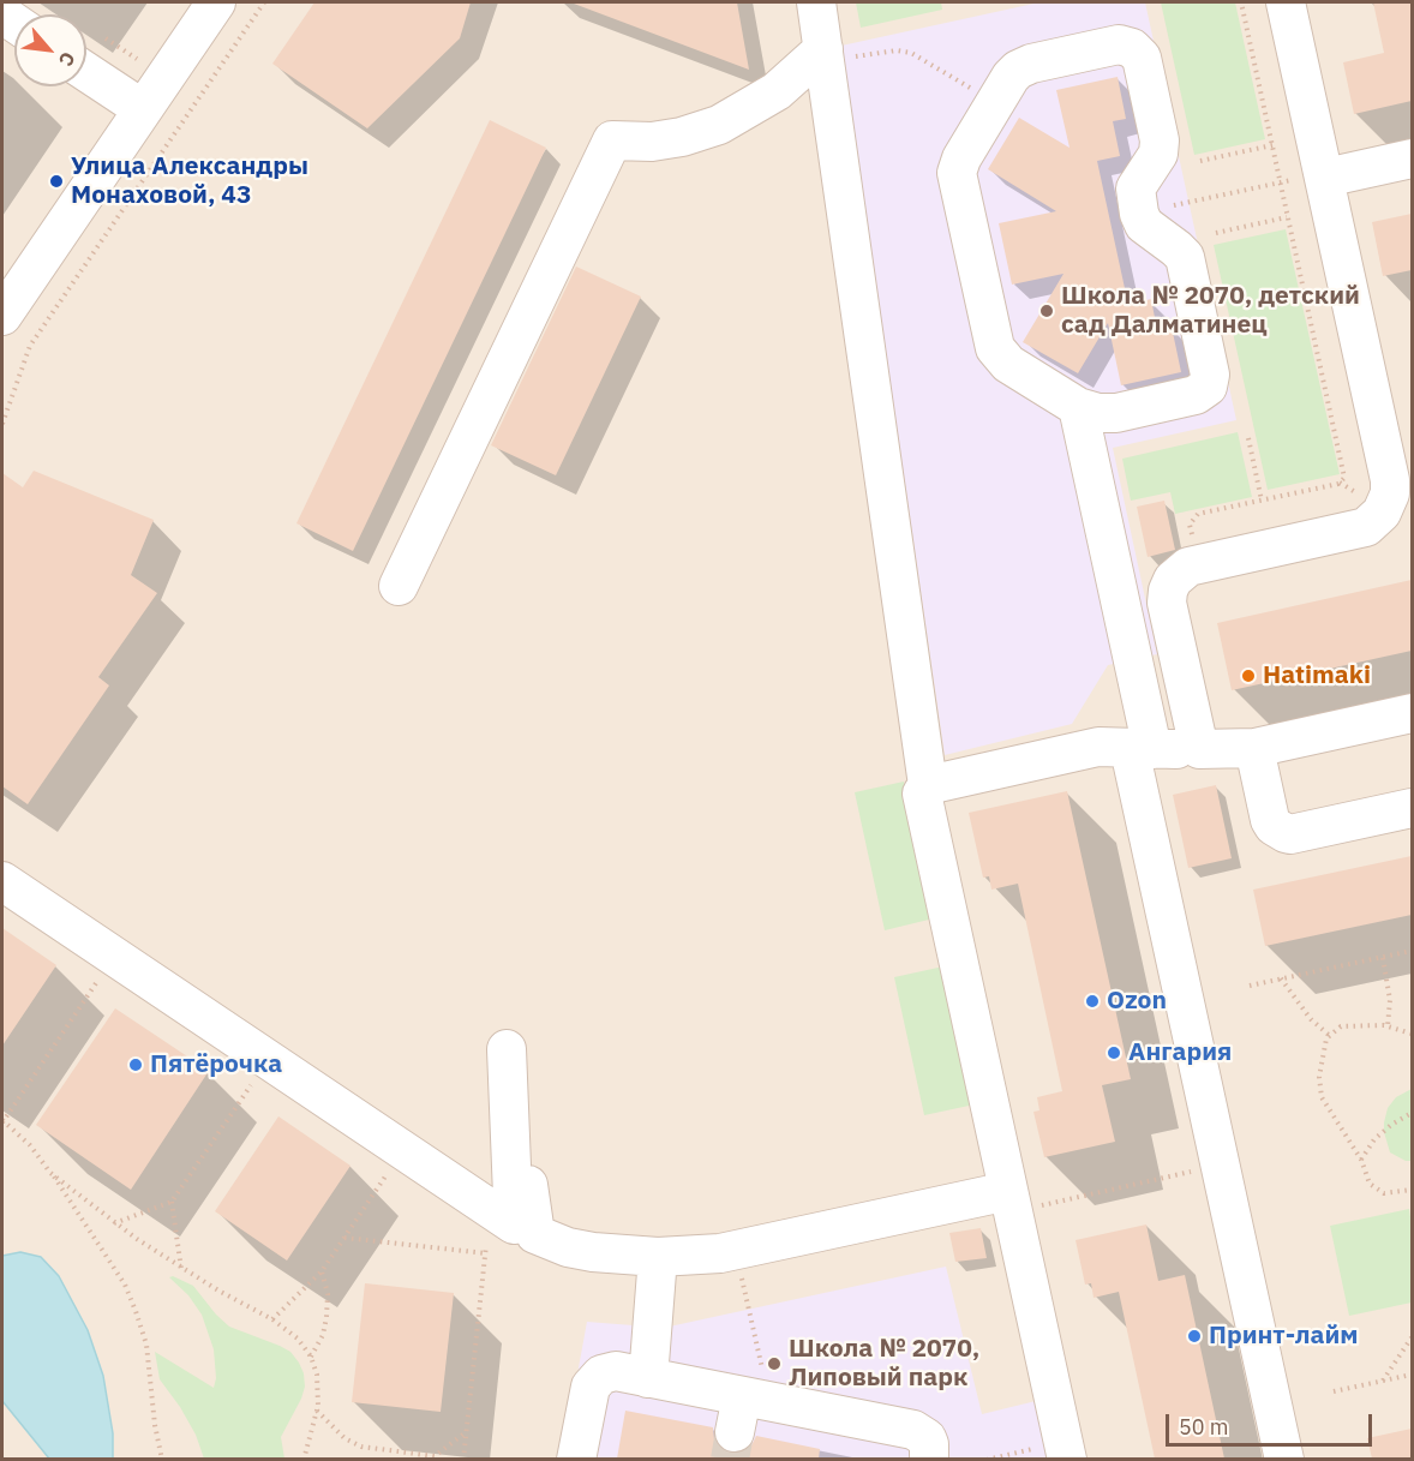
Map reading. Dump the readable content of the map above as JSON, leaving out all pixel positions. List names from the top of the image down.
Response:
{
  "places": [
    "Улица Александры Монаховой, 43",
    "Школа № 2070, детский сад Далматинец",
    "Hatimaki",
    "Ozon",
    "Ангария",
    "Пятёрочка",
    "Принт-лайм",
    "Школа № 2070, Липовый парк"
  ],
  "scale_bar": "50 m",
  "north": "bottom right"
}
